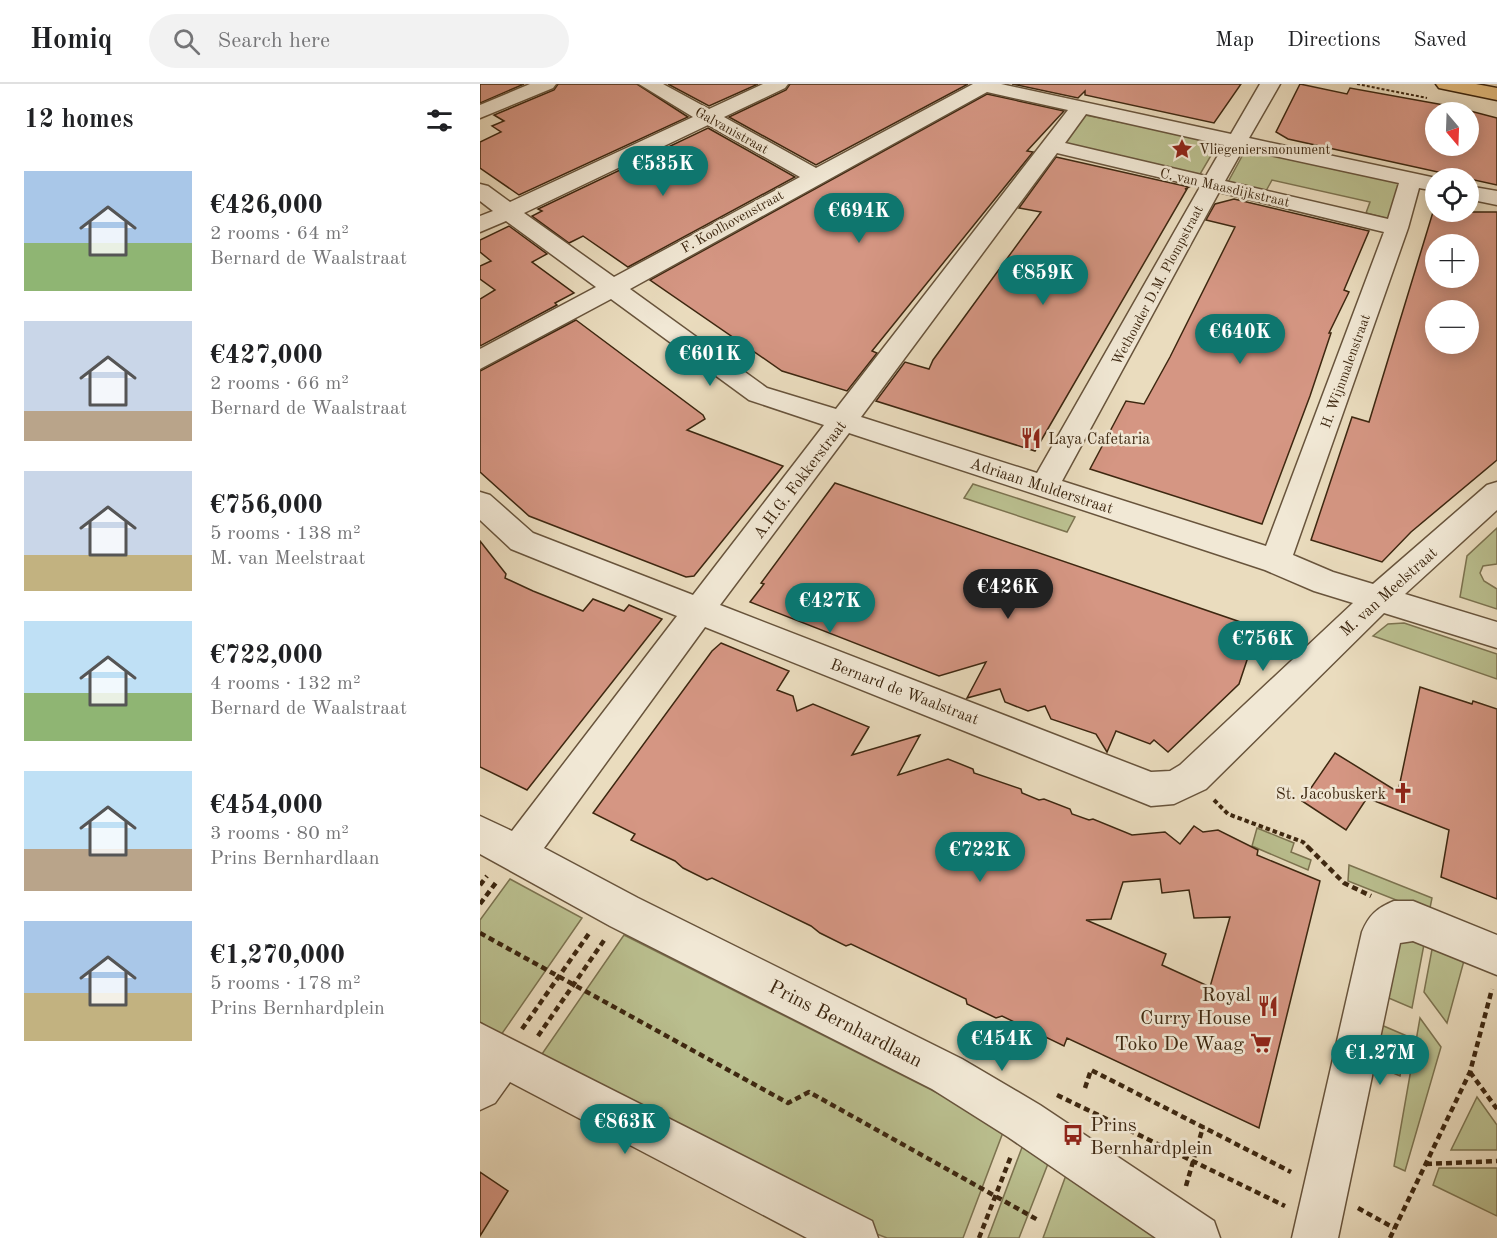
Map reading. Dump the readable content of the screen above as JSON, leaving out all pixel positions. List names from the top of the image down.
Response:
{
  "streets": {
    "street": [
      "Galvanistraat",
      "C. van Maasdijkstraat",
      "F. Koolhovenstraat",
      "Wethouder D.M. Plompstraat",
      "H. Wijnmalenstraat",
      "A.H.G. Fokkerstraat",
      "Adriaan Mulderstraat",
      "M. van Meelstraat",
      "Bernard de Waalstraat",
      "Prins Bernhardlaan"
    ]
  },
  "crossings": [
    ["Galvanistraat", "F. Koolhovenstraat"],
    ["C. van Maasdijkstraat", "Wethouder D.M. Plompstraat"],
    ["C. van Maasdijkstraat", "H. Wijnmalenstraat"],
    ["C. van Maasdijkstraat", "A.H.G. Fokkerstraat"],
    ["F. Koolhovenstraat", "A.H.G. Fokkerstraat"],
    ["F. Koolhovenstraat", "Adriaan Mulderstraat"],
    ["Wethouder D.M. Plompstraat", "Adriaan Mulderstraat"],
    ["H. Wijnmalenstraat", "Adriaan Mulderstraat"],
    ["A.H.G. Fokkerstraat", "Adriaan Mulderstraat"],
    ["A.H.G. Fokkerstraat", "Bernard de Waalstraat"],
    ["A.H.G. Fokkerstraat", "Prins Bernhardlaan"],
    ["Adriaan Mulderstraat", "M. van Meelstraat"],
    ["M. van Meelstraat", "Bernard de Waalstraat"]
  ],
  "places": {
    "place": ["Vliegeniersmonument"],
    "restaurant": ["Laya Cafetaria", "Royal Curry House"],
    "church": ["St. Jacobuskerk"],
    "supermarket": ["Toko De Waag"],
    "bus stop": ["Prins Bernhardplein"]
  },
  "north": "bottom",
  "page": {
    "header": "Homiq",
    "search": "Search here",
    "nav": ["Map", "Directions", "Saved"],
    "heading": "12 homes",
    "map_buttons": ["+", "−"],
    "price": [
      "€535K",
      "€694K",
      "€859K",
      "€640K",
      "€601K",
      "€426K",
      "€427K",
      "€756K",
      "€722K",
      "€454K",
      "€1.27M",
      "€863K"
    ],
    "list": [
      {
        "name": "€426,000",
        "note": "2 rooms · 64 m² · Bernard de Waalstraat"
      },
      {
        "name": "€427,000",
        "note": "2 rooms · 66 m² · Bernard de Waalstraat"
      },
      {
        "name": "€756,000",
        "note": "5 rooms · 138 m² · M. van Meelstraat"
      },
      {
        "name": "€722,000",
        "note": "4 rooms · 132 m² · Bernard de Waalstraat"
      },
      {
        "name": "€454,000",
        "note": "3 rooms · 80 m² · Prins Bernhardlaan"
      },
      {
        "name": "€1,270,000",
        "note": "5 rooms · 178 m² · Prins Bernhardplein"
      }
    ]
  }
}
